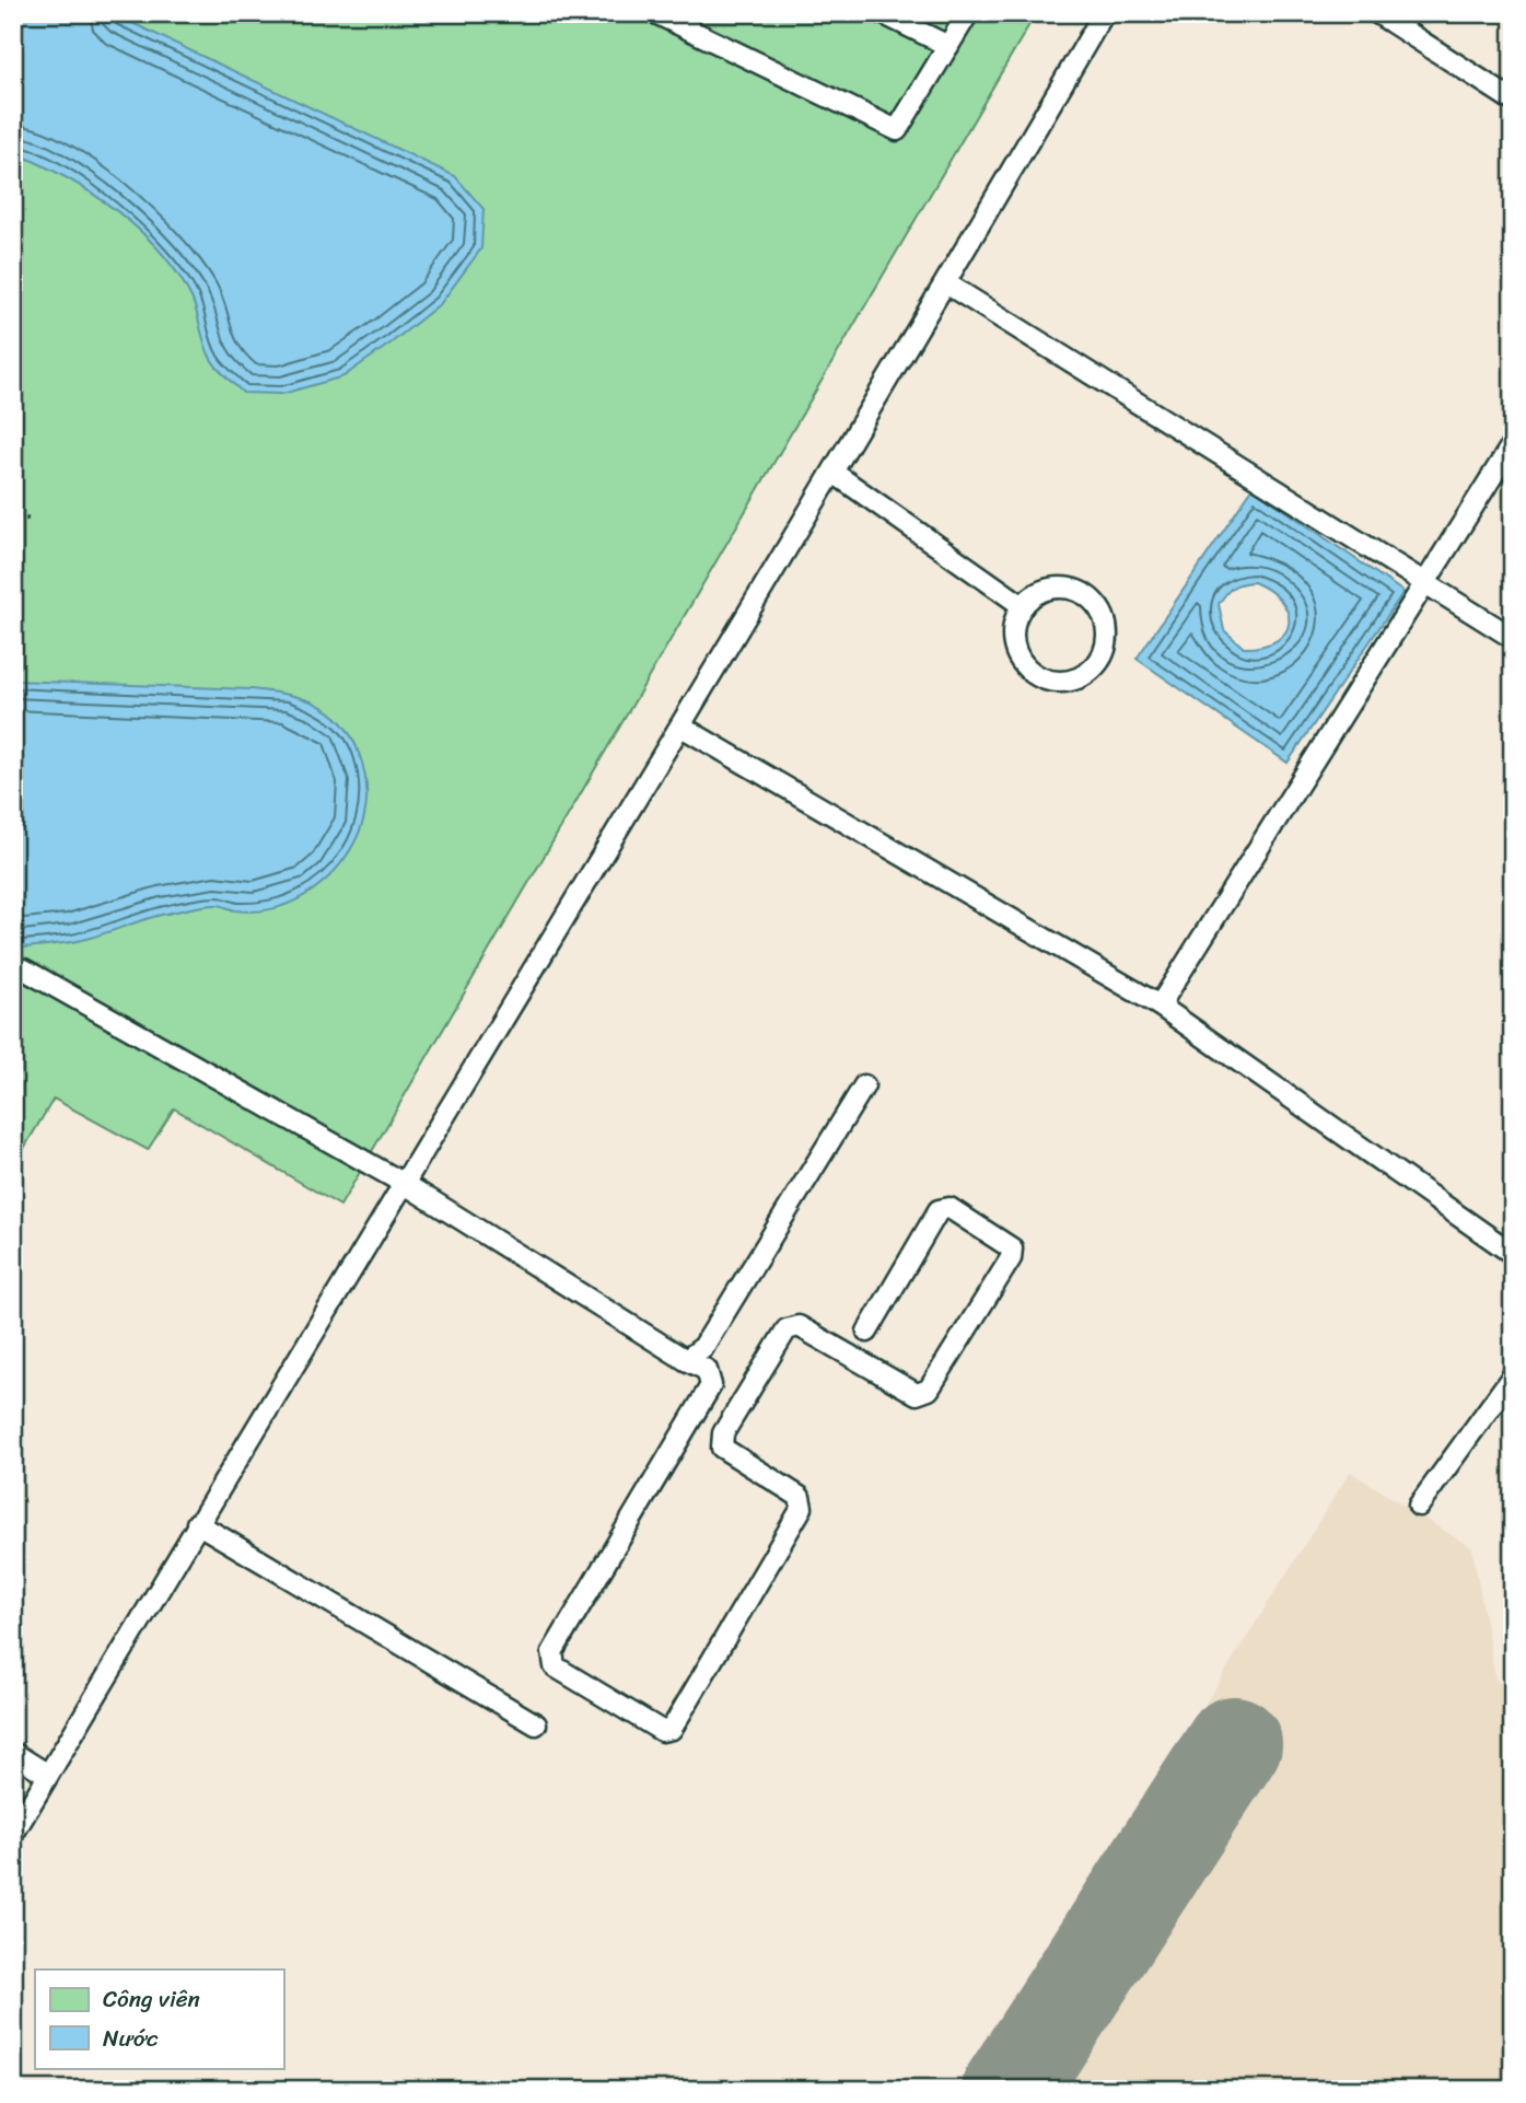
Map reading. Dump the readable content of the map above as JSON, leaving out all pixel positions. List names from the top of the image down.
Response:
{
  "legend": ["Công viên", "Nước"]
}
